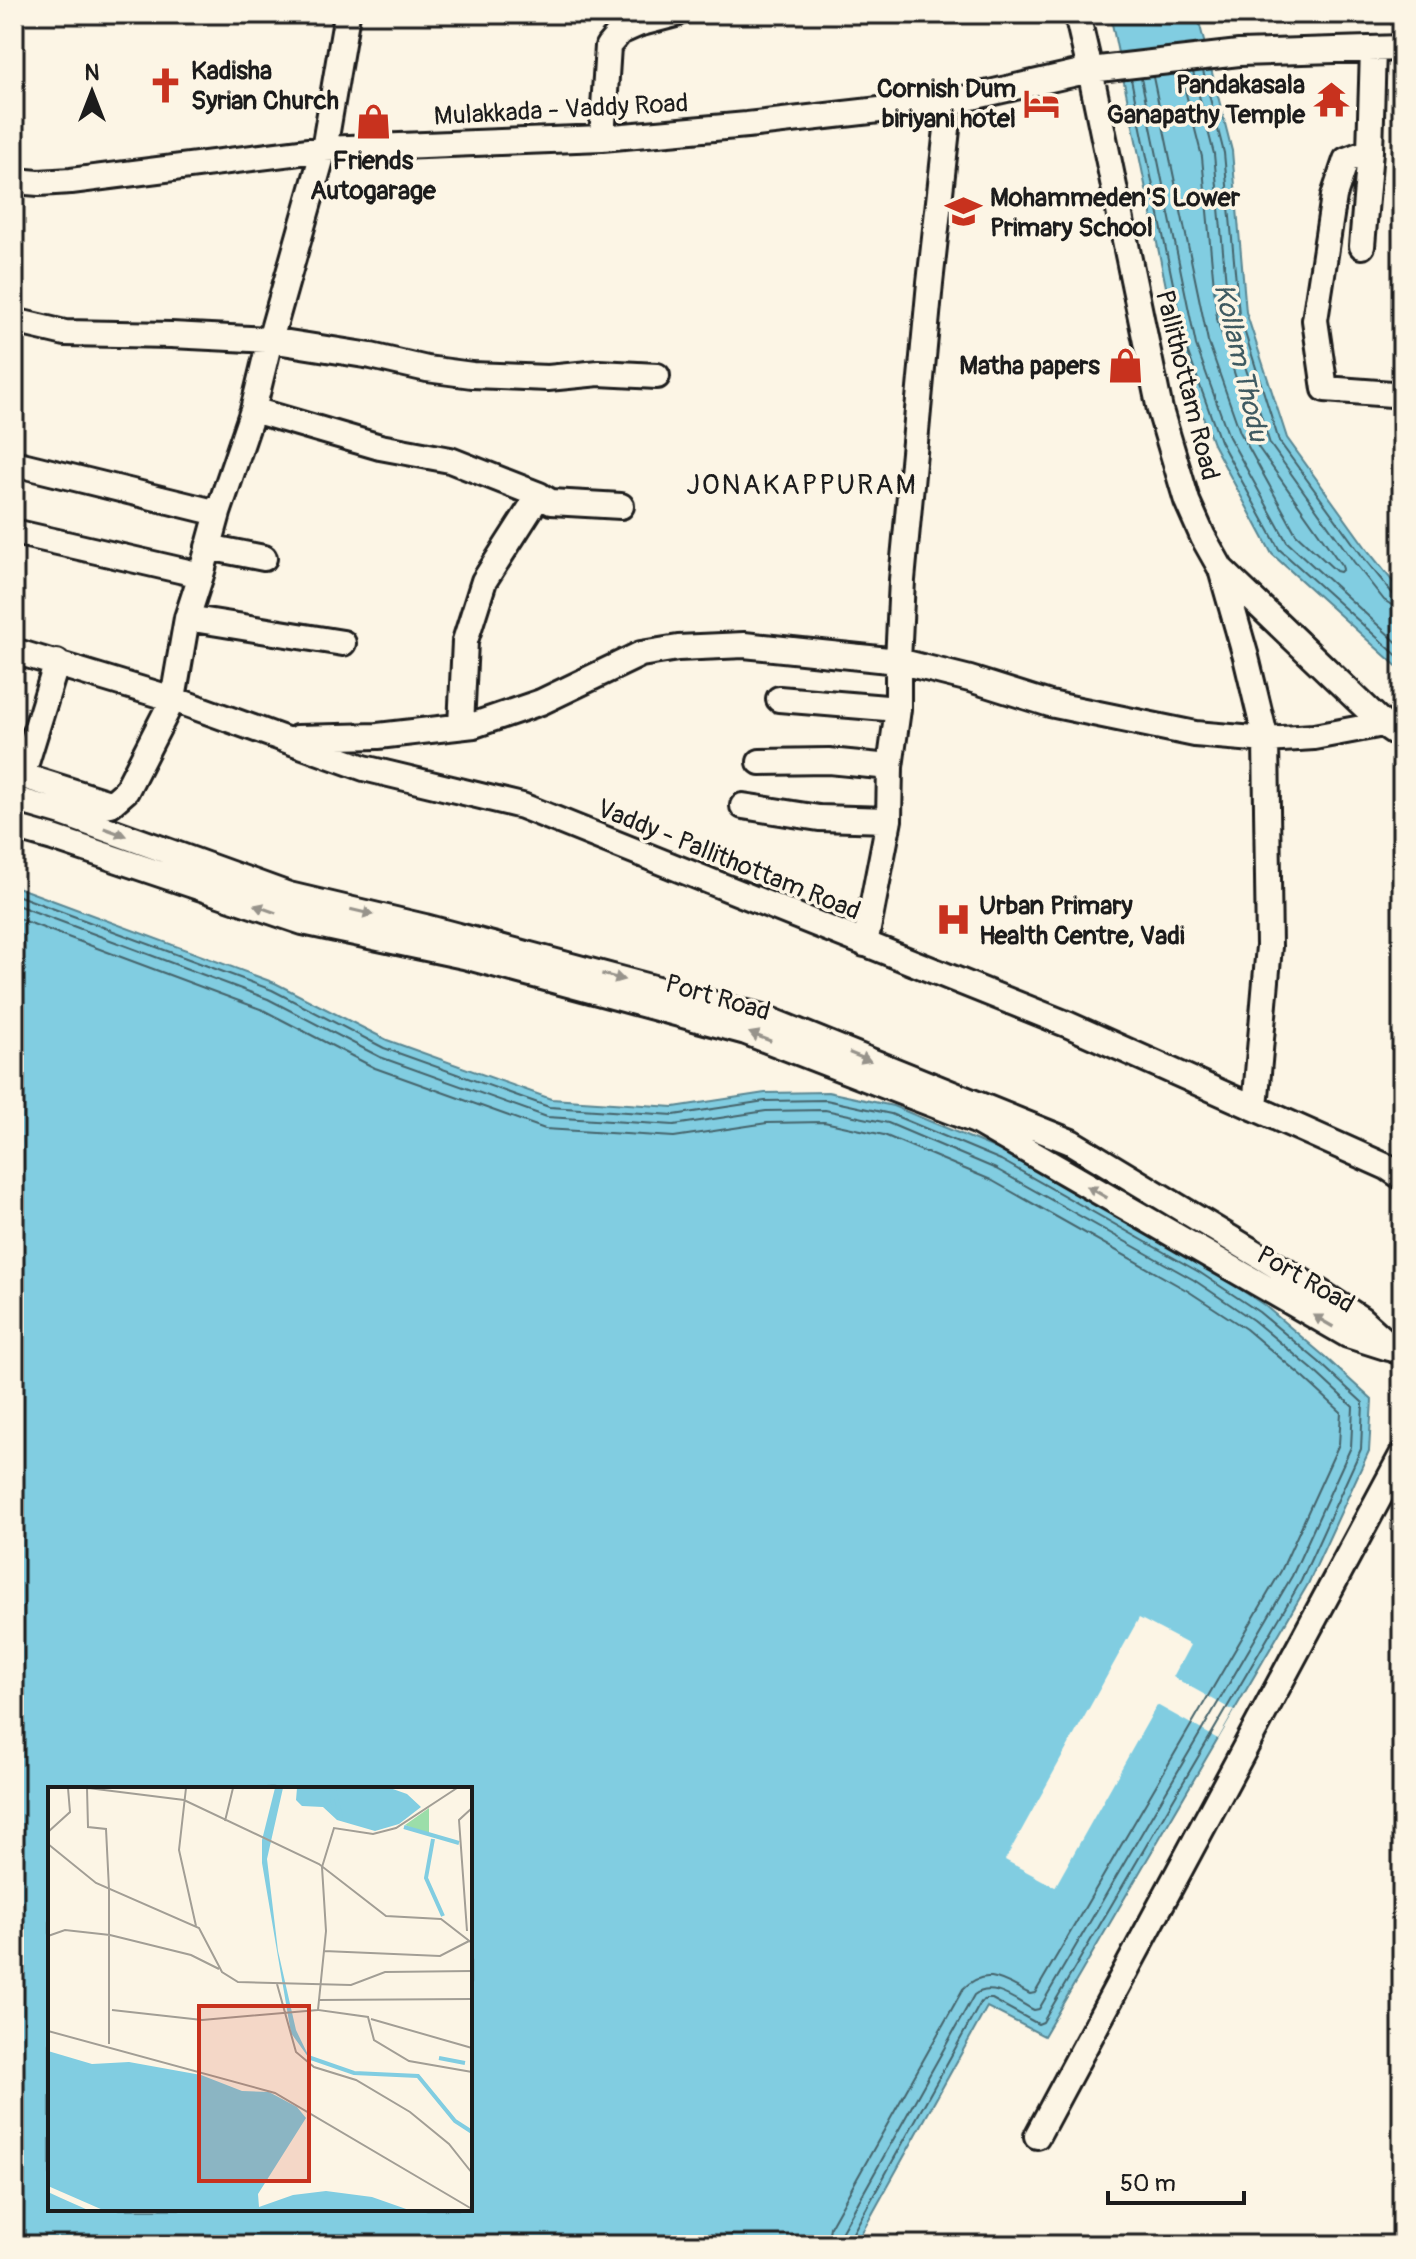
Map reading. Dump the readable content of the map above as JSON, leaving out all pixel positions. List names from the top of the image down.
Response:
{
  "streets": {
    "street": [
      "Mulakkada - Vaddy Road",
      "Pallithottam Road",
      "Vaddy - Pallithottam Road",
      "Port Road"
    ]
  },
  "crossings": [
    ["Mulakkada - Vaddy Road", "Pallithottam Road"]
  ],
  "districts": ["JONAKAPPURAM"],
  "water": ["Kollam Thodu"],
  "places": {
    "church": ["Kadisha Syrian Church"],
    "temple": ["Pandakasala Ganapathy Temple"],
    "hotel": ["Cornish Dum biriyani hotel"],
    "shop": ["Friends Autogarage", "Matha papers"],
    "school or university": ["Mohammeden'S Lower Primary School"],
    "hospital": ["Urban Primary Health Centre, Vadi"]
  },
  "scale_bar": "50 m",
  "north": "top"
}
